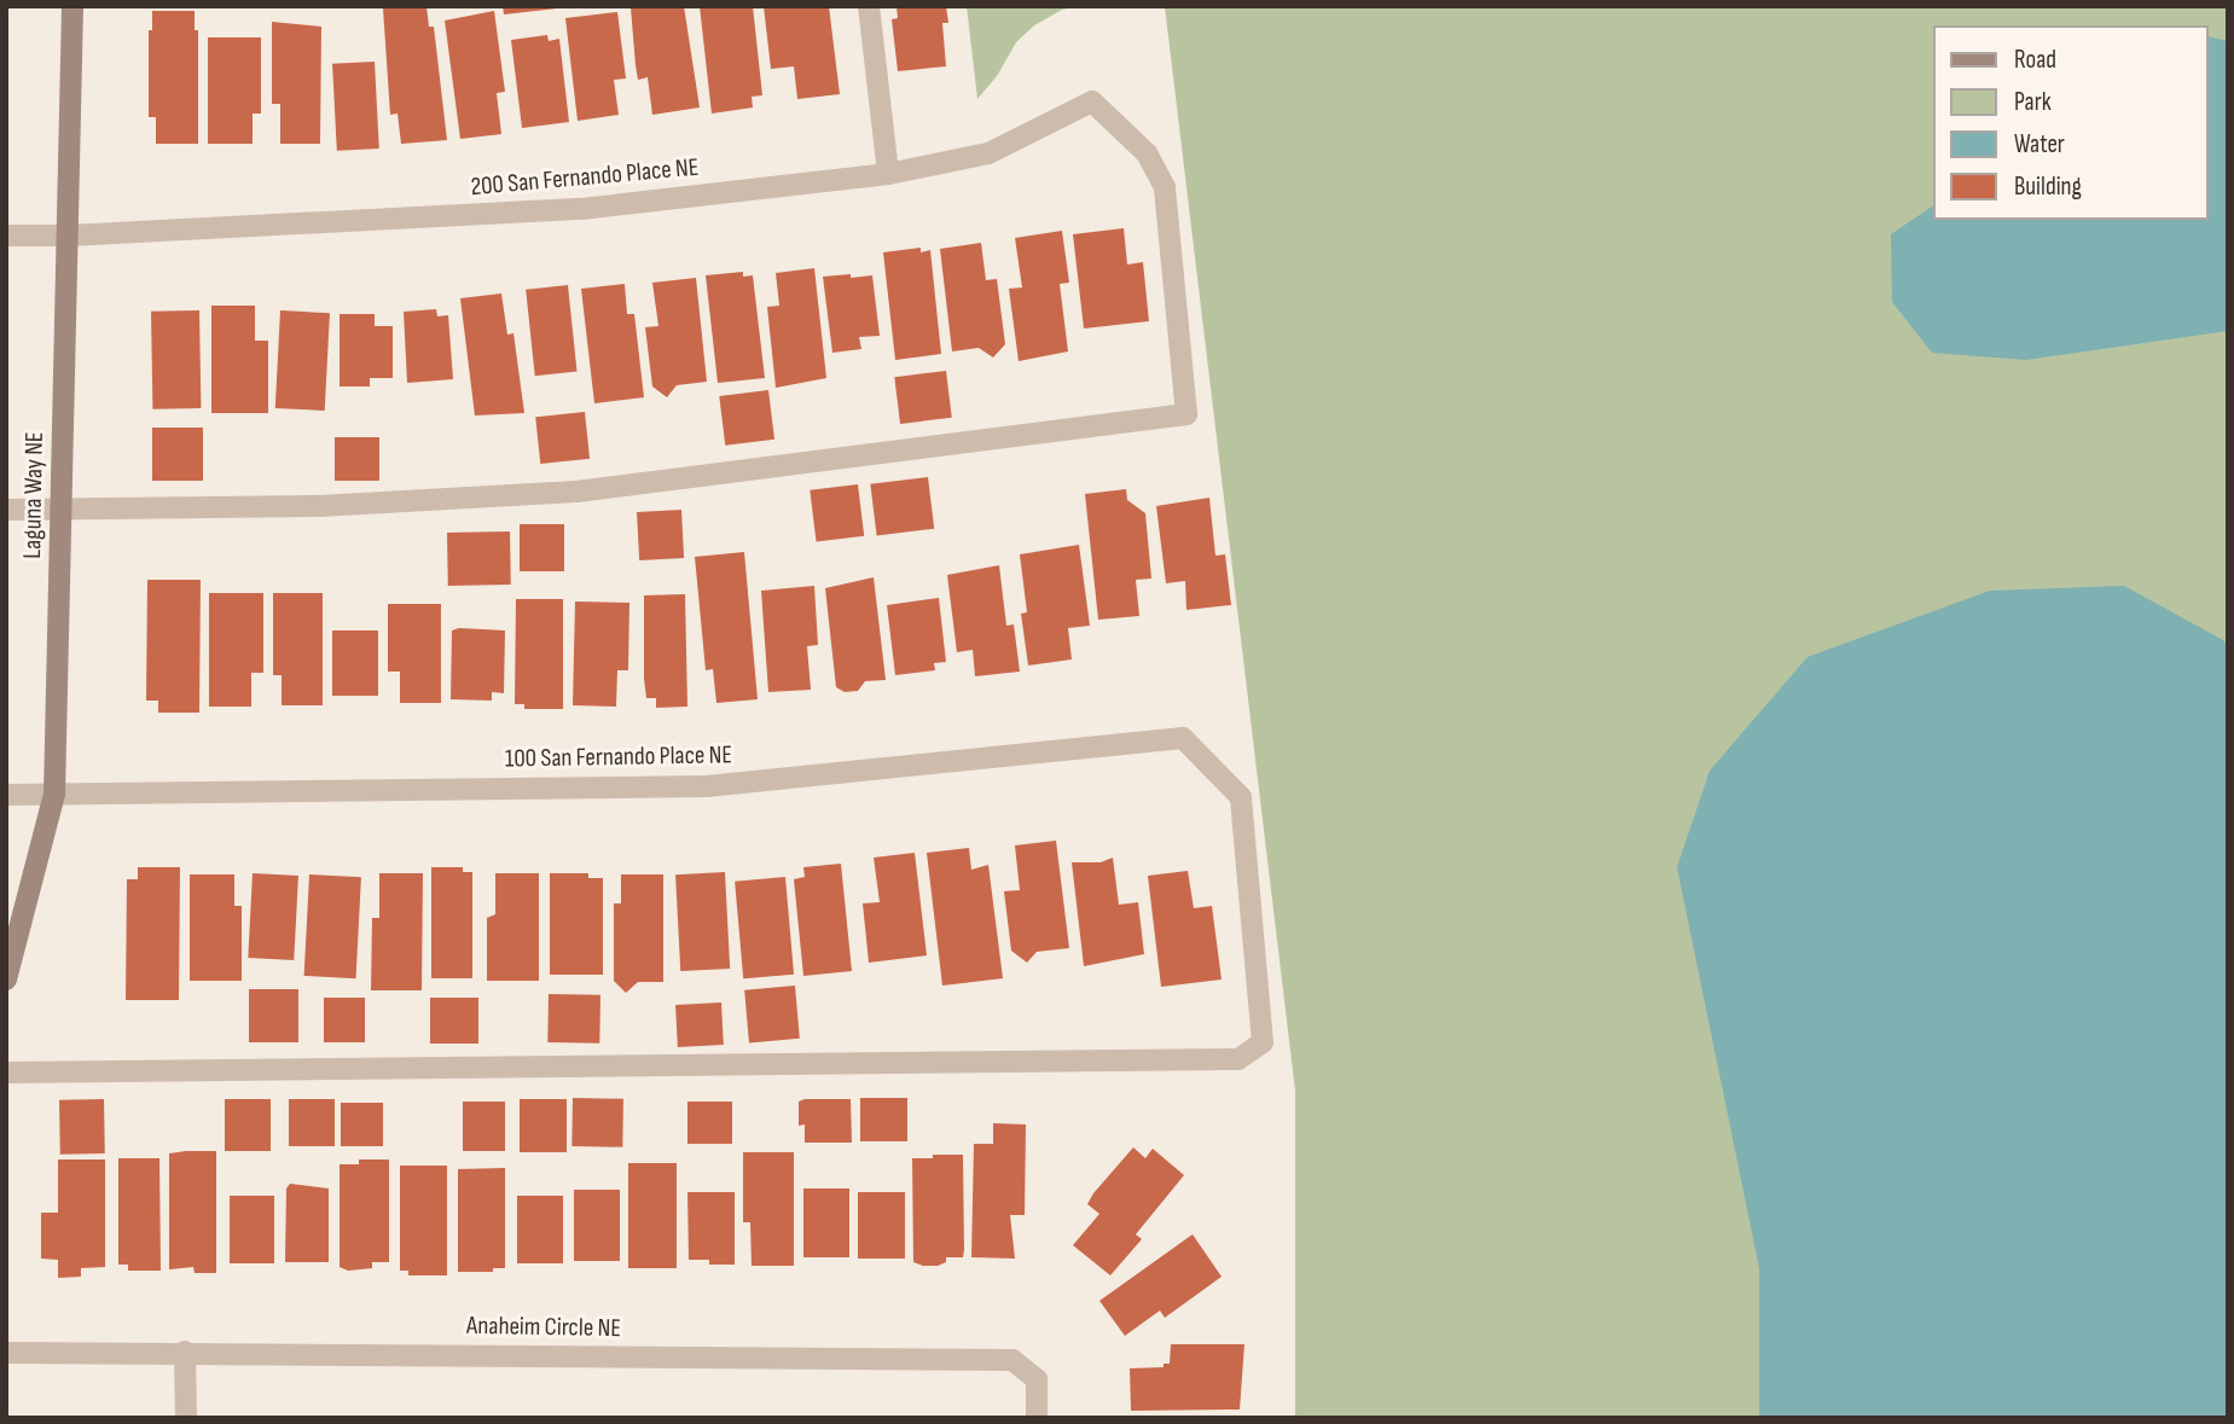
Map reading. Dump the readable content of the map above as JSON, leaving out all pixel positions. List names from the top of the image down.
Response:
{
  "streets": {
    "street": [
      "200 San Fernando Place NE",
      "Laguna Way NE",
      "100 San Fernando Place NE",
      "Anaheim Circle NE"
    ]
  },
  "crossings": [
    ["200 San Fernando Place NE", "Laguna Way NE"],
    ["Laguna Way NE", "100 San Fernando Place NE"]
  ],
  "legend": [
    "Road",
    "Park",
    "Water",
    "Building"
  ]
}
